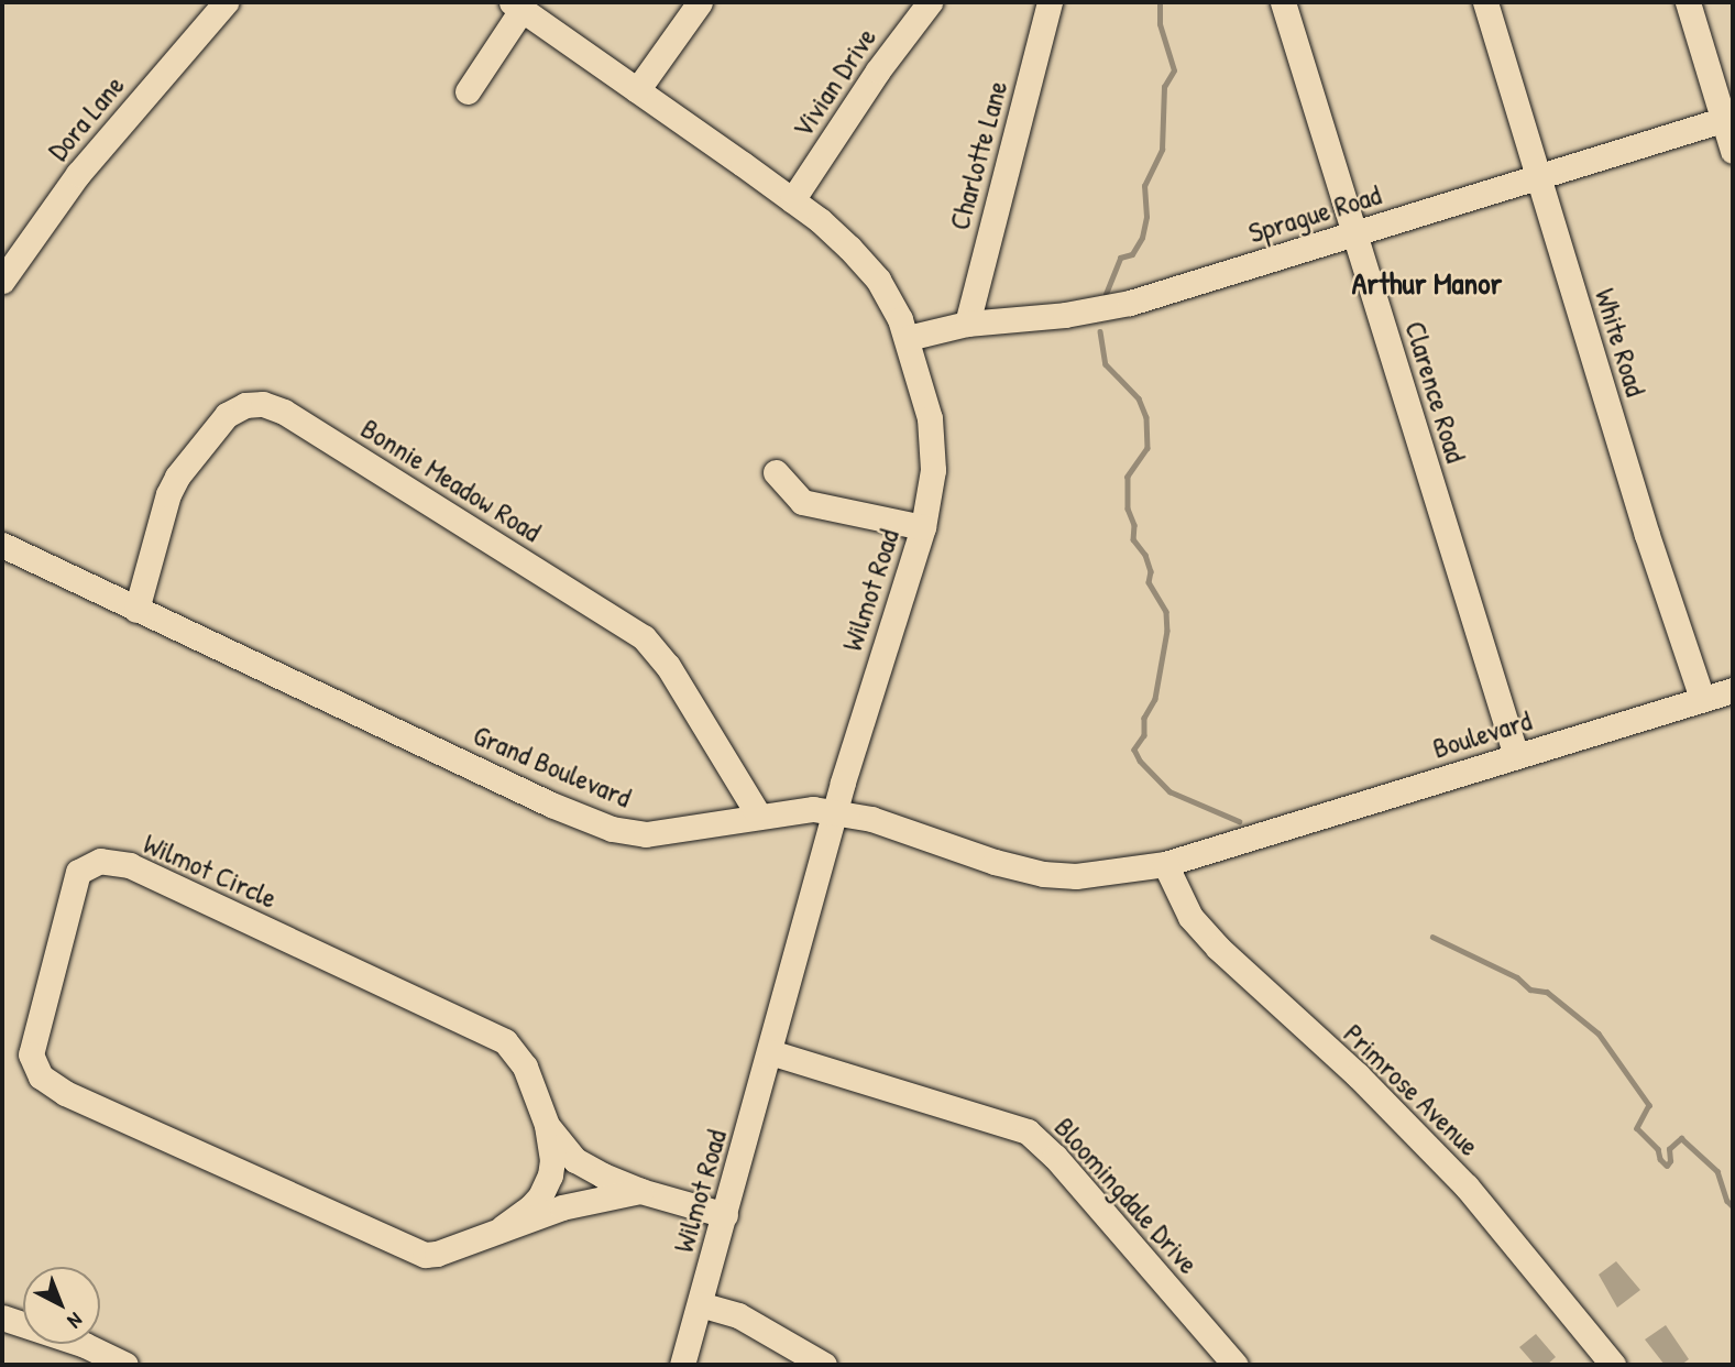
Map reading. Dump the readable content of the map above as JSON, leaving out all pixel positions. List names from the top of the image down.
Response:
{
  "streets": {
    "street": [
      "Vivian Drive",
      "Dora Lane",
      "Charlotte Lane",
      "Sprague Road",
      "White Road",
      "Clarence Road",
      "Bonnie Meadow Road",
      "Wilmot Road",
      "Boulevard",
      "Grand Boulevard",
      "Wilmot Circle",
      "Primrose Avenue",
      "Bloomingdale Drive"
    ]
  },
  "crossings": [
    ["Vivian Drive", "Wilmot Road"],
    ["Charlotte Lane", "Sprague Road"],
    ["Sprague Road", "White Road"],
    ["Sprague Road", "Clarence Road"],
    ["Sprague Road", "Wilmot Road"],
    ["White Road", "Boulevard"],
    ["Clarence Road", "Boulevard"],
    ["Bonnie Meadow Road", "Grand Boulevard"],
    ["Wilmot Road", "Grand Boulevard"],
    ["Wilmot Road", "Wilmot Circle"],
    ["Wilmot Road", "Bloomingdale Drive"],
    ["Boulevard", "Grand Boulevard"],
    ["Grand Boulevard", "Primrose Avenue"]
  ],
  "districts": ["Arthur Manor"],
  "north": "bottom right"
}
